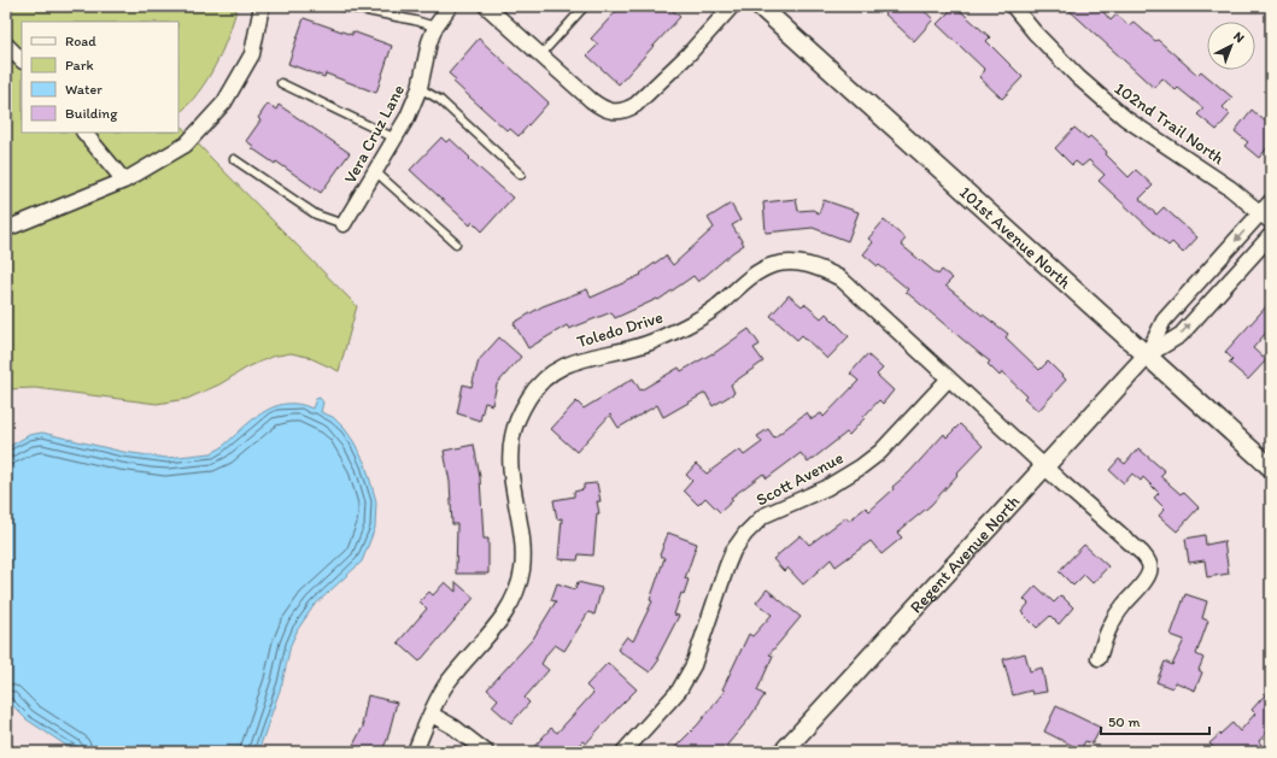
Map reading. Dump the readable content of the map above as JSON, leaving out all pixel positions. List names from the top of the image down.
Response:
{
  "streets": {
    "street": [
      "102nd Trail North",
      "Vera Cruz Lane",
      "101st Avenue North",
      "Toledo Drive",
      "Scott Avenue",
      "Regent Avenue North"
    ]
  },
  "crossings": [
    ["102nd Trail North", "Regent Avenue North"],
    ["101st Avenue North", "Regent Avenue North"],
    ["Toledo Drive", "Scott Avenue"],
    ["Toledo Drive", "Regent Avenue North"]
  ],
  "legend": [
    "Road",
    "Park",
    "Water",
    "Building"
  ],
  "scale_bar": "50 m",
  "north": "top right"
}
